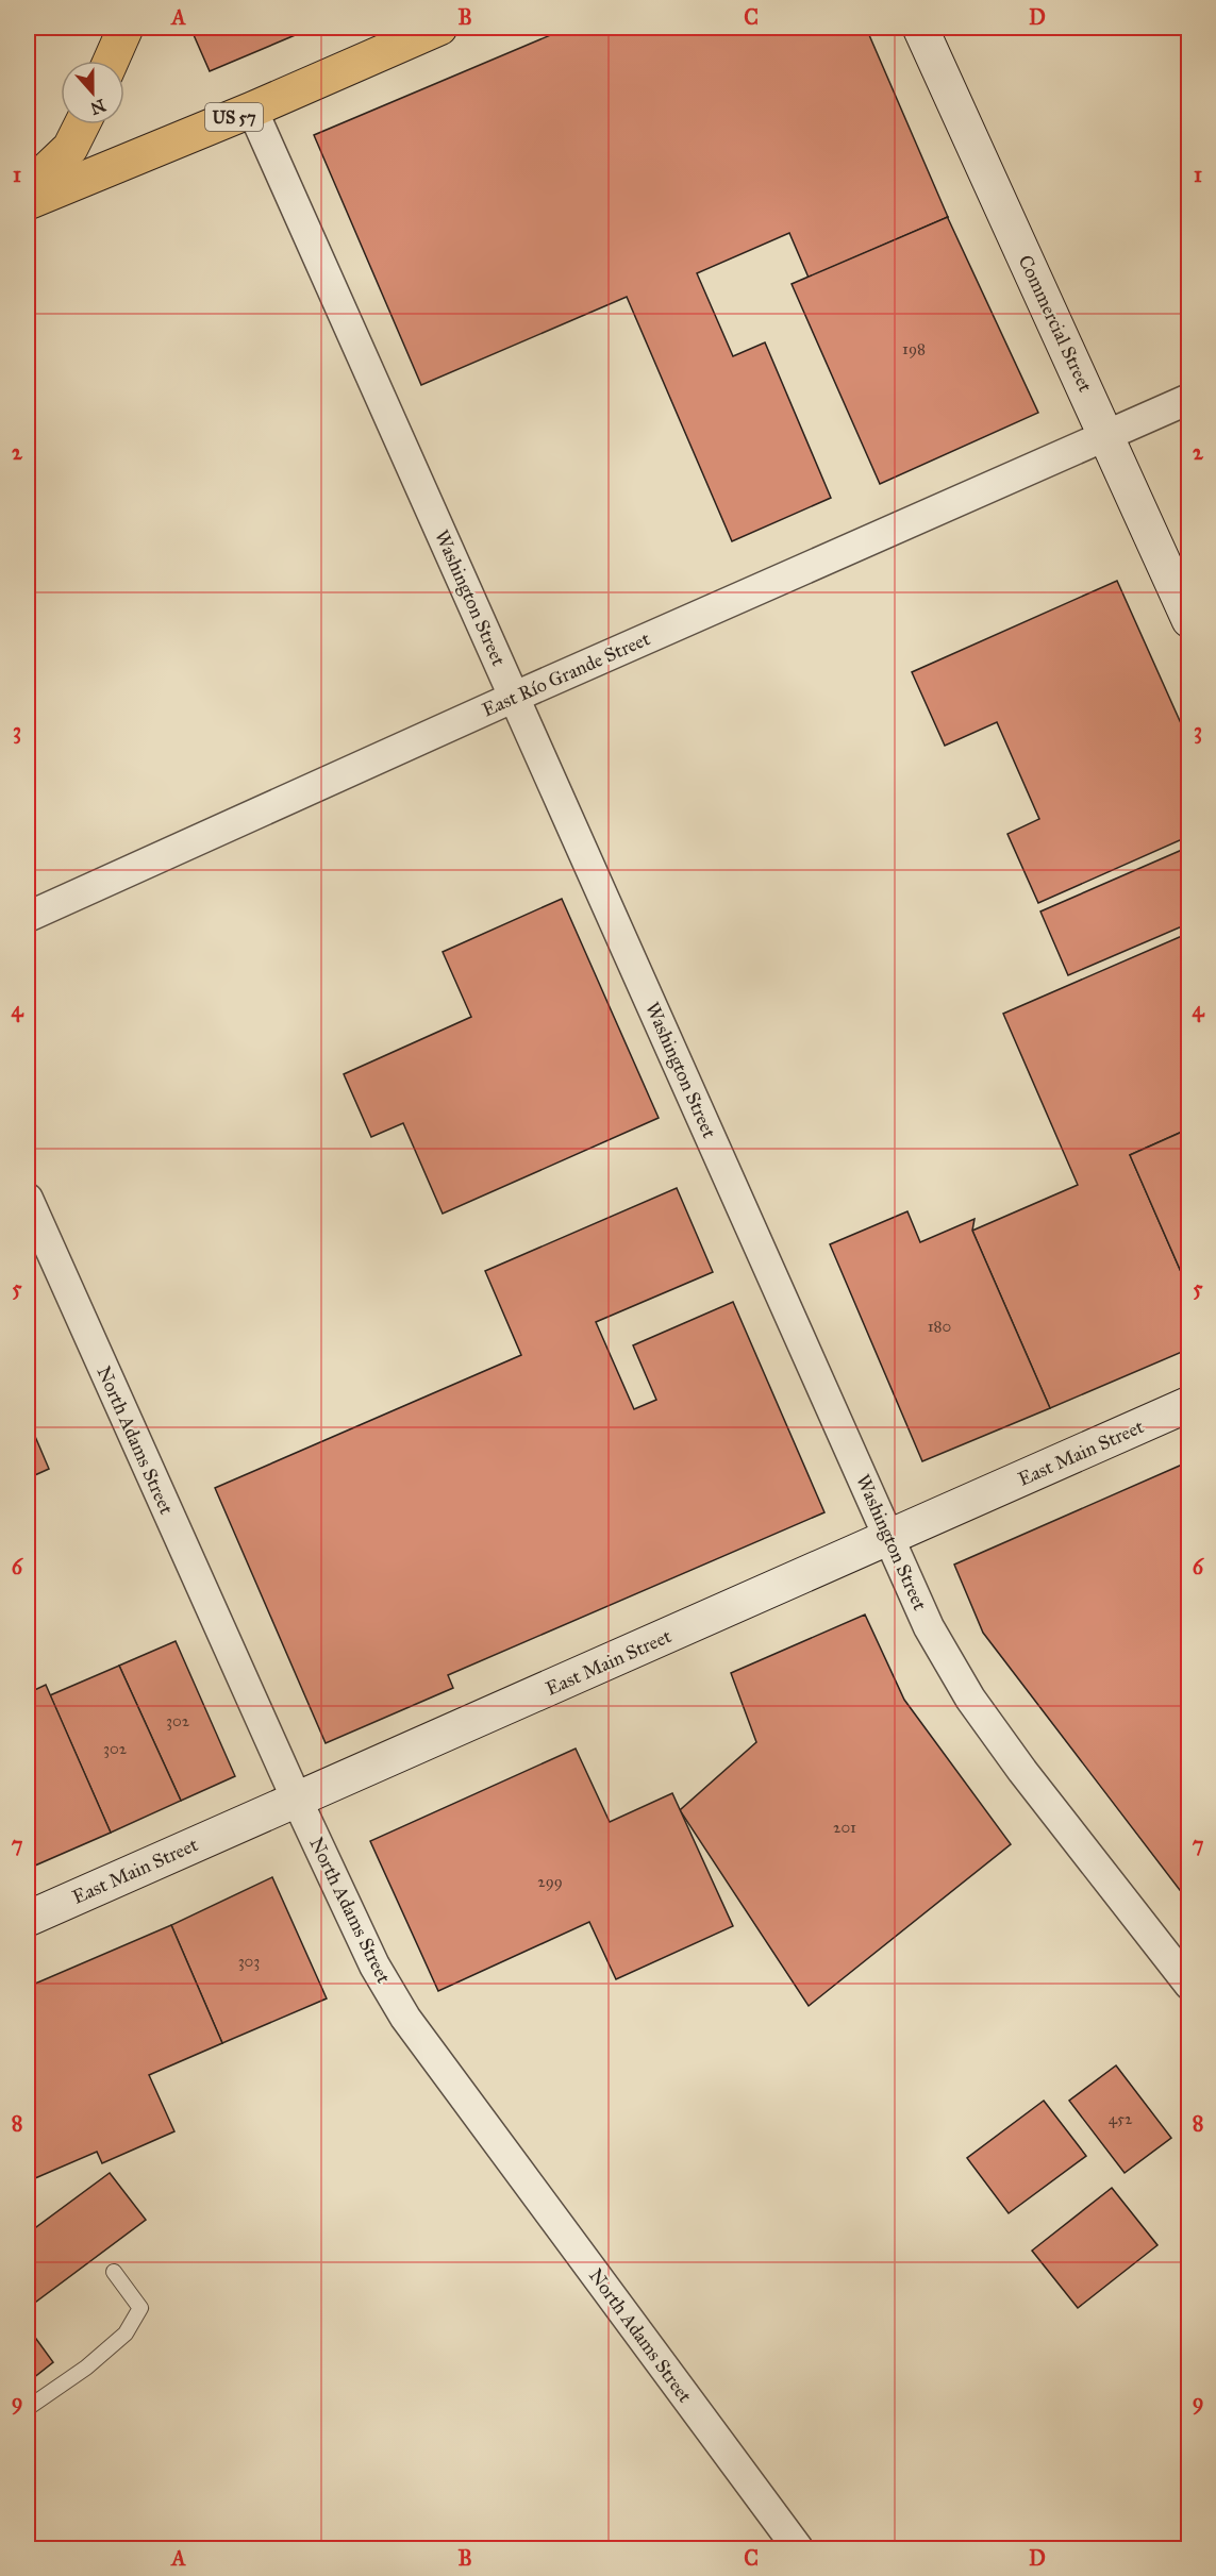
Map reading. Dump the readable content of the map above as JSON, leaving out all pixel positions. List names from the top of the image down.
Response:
{
  "streets": {
    "main road": ["US 57", "Commercial Street", "East Main Street"],
    "street": ["Washington Street", "East Río Grande Street", "North Adams Street"]
  },
  "crossings": [
    ["US 57", "Washington Street"],
    ["Commercial Street", "East Río Grande Street"],
    ["Washington Street", "East Río Grande Street"],
    ["Washington Street", "East Main Street"],
    ["North Adams Street", "East Main Street"]
  ],
  "house_numbers": [
    "198",
    "180",
    "302",
    "302",
    "201",
    "299",
    "303",
    "452"
  ],
  "north": "bottom",
  "grid": {
    "columns": [
      "A",
      "B",
      "C",
      "D"
    ],
    "rows": [
      "1",
      "2",
      "3",
      "4",
      "5",
      "6",
      "7",
      "8",
      "9"
    ]
  }
}
